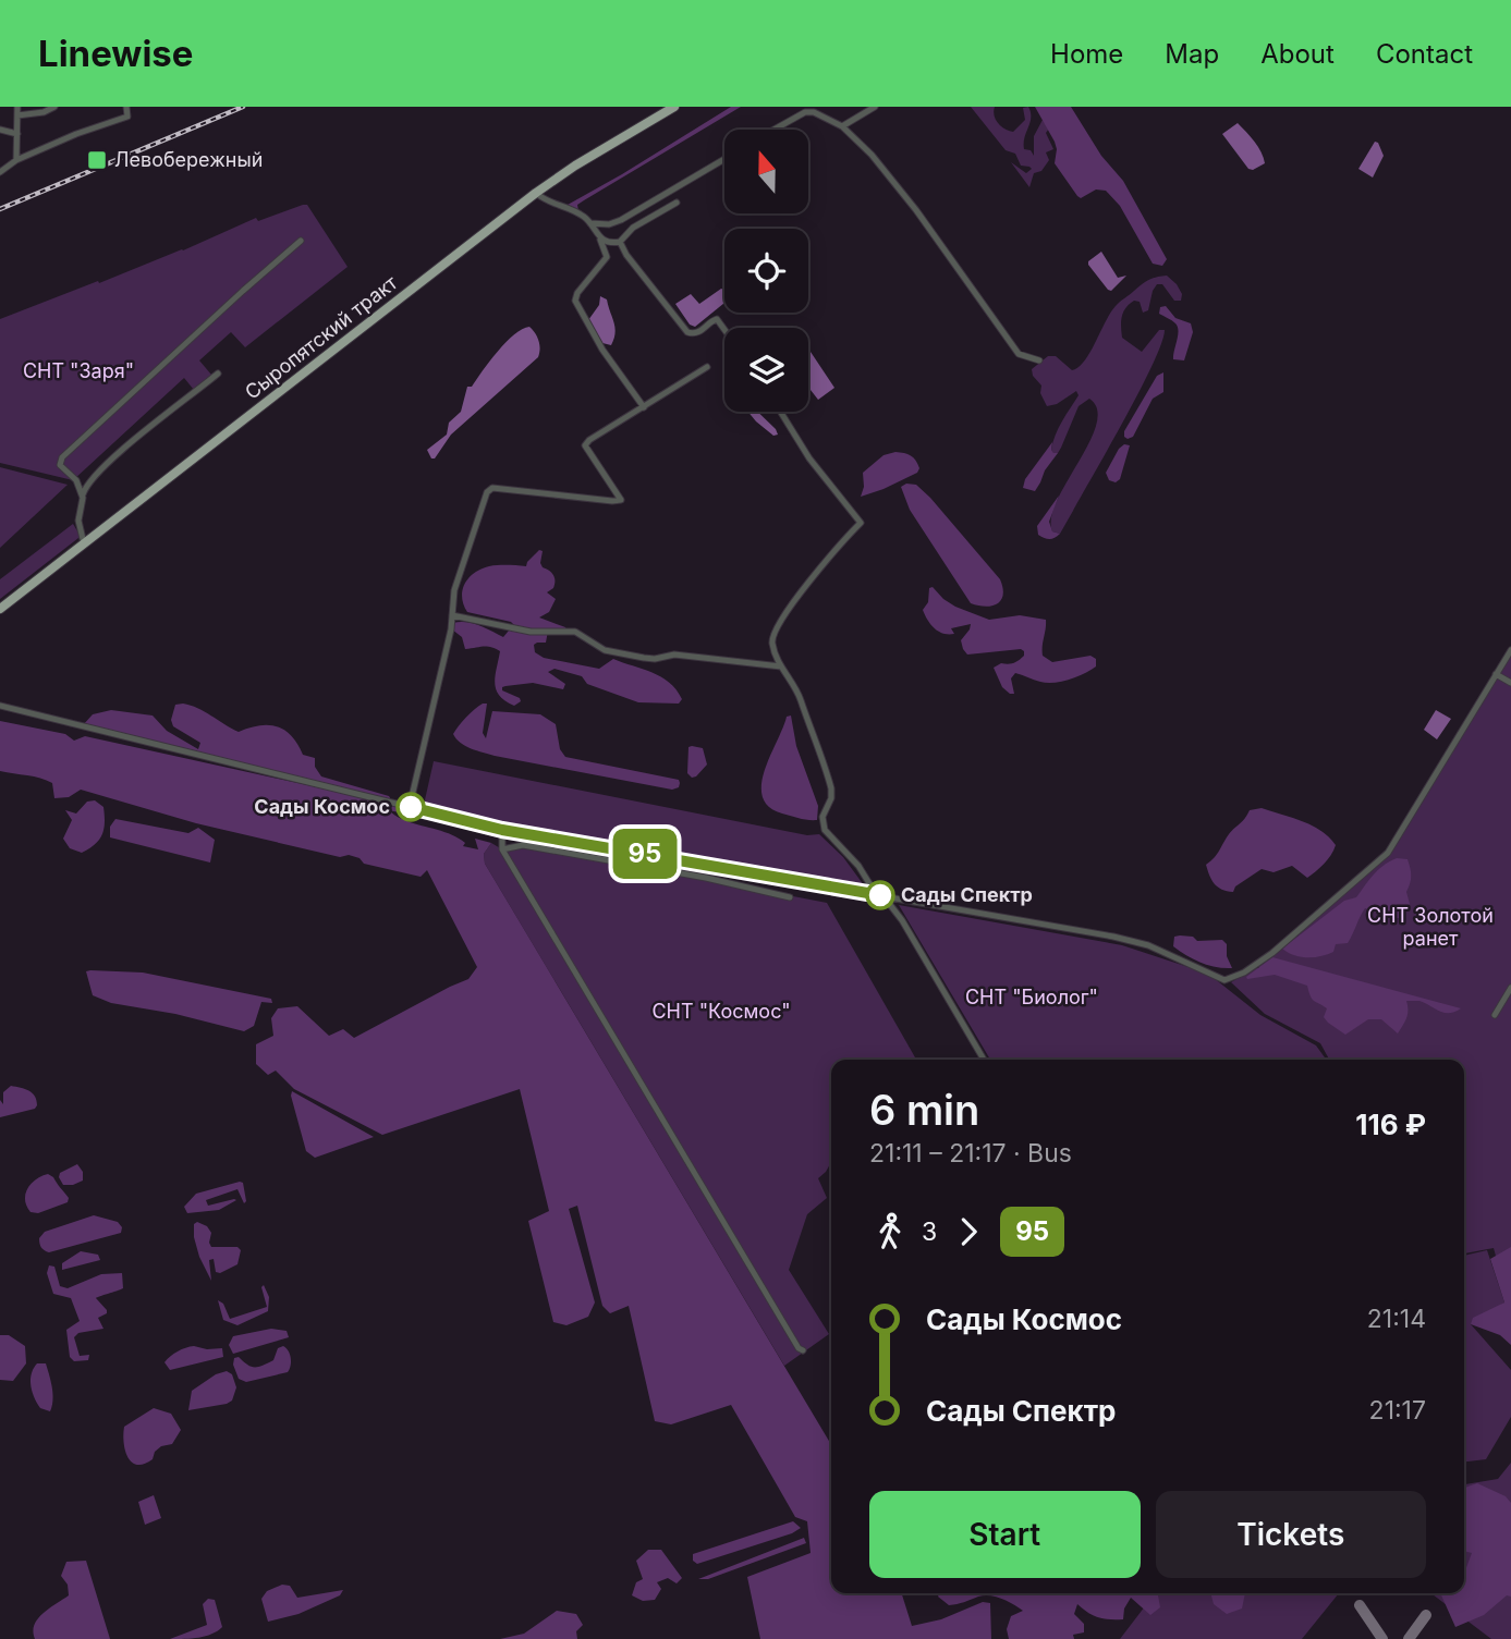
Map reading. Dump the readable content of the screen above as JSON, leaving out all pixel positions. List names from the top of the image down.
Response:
{
  "streets": {
    "main road": ["Сыропятский тракт"]
  },
  "parks": [
    "СНТ \"Заря\"",
    "СНТ Золотой ранет",
    "СНТ \"Биолог\"",
    "СНТ \"Космос\""
  ],
  "places": {
    "transit": ["Левобережный"],
    "other": ["Сады Космос", "Сады Спектр"]
  },
  "lines": ["bus line 95"],
  "north": "top",
  "page": {
    "header": "Linewise",
    "nav": [
      "Home",
      "Map",
      "About",
      "Contact"
    ],
    "on_map": "95",
    "heading": ["6 min", "21:11 – 21:17 · Bus", "116 ₽"],
    "legs": ["3", "95"],
    "list": [
      {
        "name": "Сады Космос",
        "value": "21:14"
      },
      {
        "name": "Сады Спектр",
        "value": "21:17"
      }
    ],
    "buttons": ["Start", "Tickets"]
  }
}
